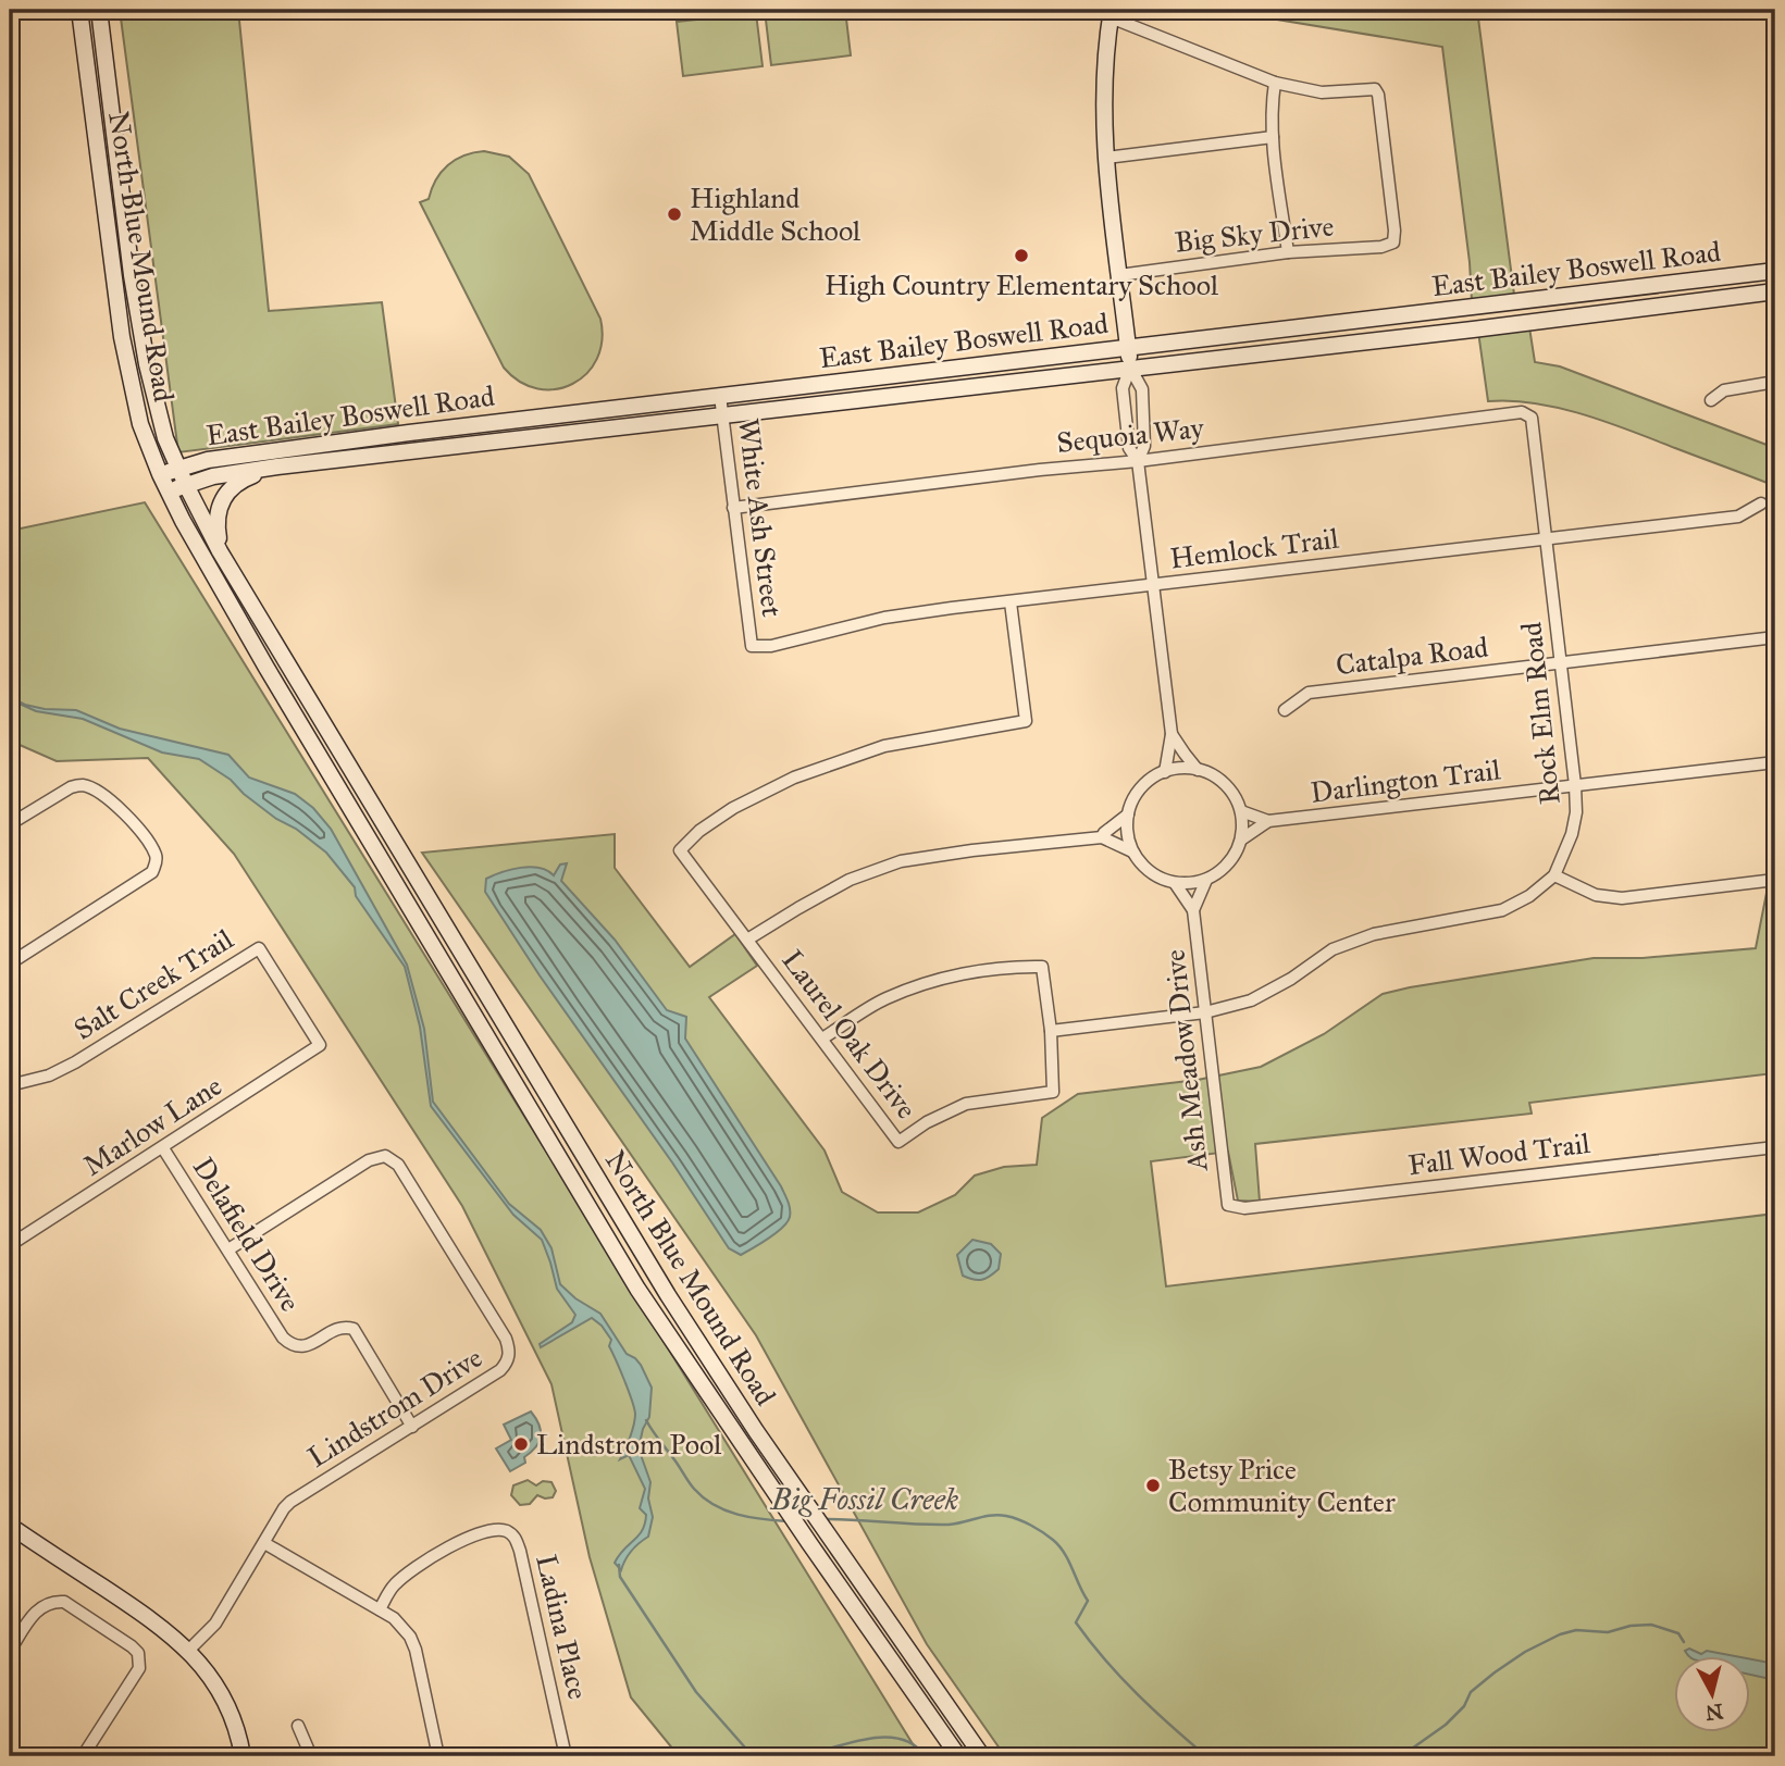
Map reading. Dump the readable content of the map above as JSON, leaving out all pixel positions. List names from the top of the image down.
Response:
{
  "streets": {
    "main road": ["North Blue Mound Road", "East Bailey Boswell Road"],
    "street": [
      "Big Sky Drive",
      "Sequoia Way",
      "White Ash Street",
      "Hemlock Trail",
      "Catalpa Road",
      "Rock Elm Road",
      "Darlington Trail",
      "Salt Creek Trail",
      "Laurel Oak Drive",
      "Ash Meadow Drive",
      "Marlow Lane",
      "Fall Wood Trail",
      "Delafield Drive",
      "Lindstrom Drive",
      "Ladina Place"
    ]
  },
  "crossings": [
    ["North Blue Mound Road", "East Bailey Boswell Road"],
    ["East Bailey Boswell Road", "White Ash Street"],
    ["Sequoia Way", "White Ash Street"],
    ["Sequoia Way", "Rock Elm Road"],
    ["White Ash Street", "Hemlock Trail"],
    ["Hemlock Trail", "Rock Elm Road"],
    ["Hemlock Trail", "Laurel Oak Drive"],
    ["Catalpa Road", "Rock Elm Road"],
    ["Rock Elm Road", "Darlington Trail"],
    ["Rock Elm Road", "Laurel Oak Drive"],
    ["Rock Elm Road", "Ash Meadow Drive"],
    ["Darlington Trail", "Ash Meadow Drive"],
    ["Salt Creek Trail", "Marlow Lane"],
    ["Ash Meadow Drive", "Fall Wood Trail"],
    ["Marlow Lane", "Delafield Drive"],
    ["Delafield Drive", "Lindstrom Drive"]
  ],
  "water": ["Big Fossil Creek"],
  "places": [
    "Highland Middle School",
    "High Country Elementary School",
    "Lindstrom Pool",
    "Betsy Price Community Center"
  ],
  "north": "bottom"
}
